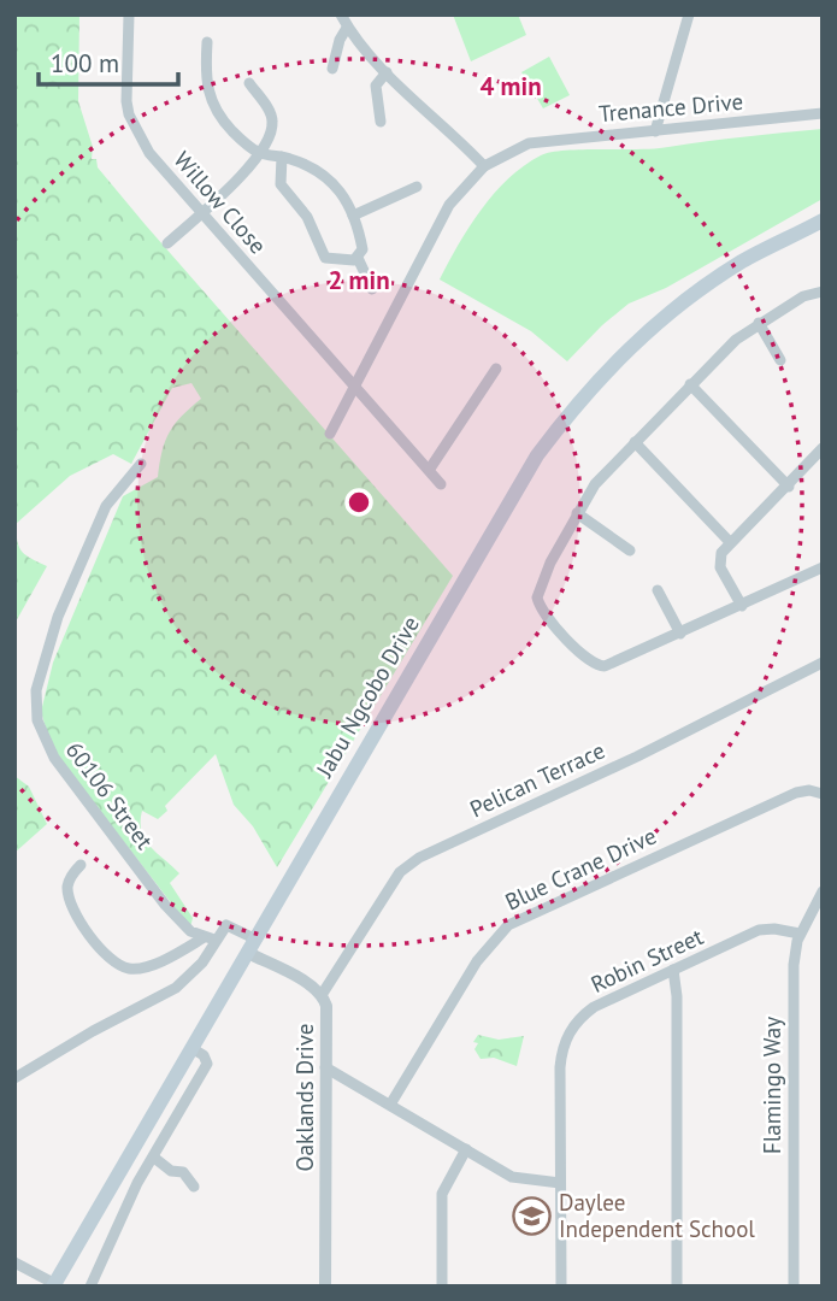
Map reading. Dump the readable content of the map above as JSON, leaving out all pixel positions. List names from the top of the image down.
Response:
{
  "streets": {
    "main road": ["Jabu Ngcobo Drive"],
    "street": [
      "Trenance Drive",
      "Willow Close",
      "Pelican Terrace",
      "60106 Street",
      "Blue Crane Drive",
      "Robin Street",
      "Flamingo Way",
      "Oaklands Drive"
    ]
  },
  "crossings": [
    ["Trenance Drive", "Willow Close"],
    ["Jabu Ngcobo Drive", "Oaklands Drive"],
    ["Pelican Terrace", "Oaklands Drive"],
    ["Robin Street", "Flamingo Way"]
  ],
  "places": {
    "school or university": ["Daylee Independent School"]
  },
  "scale_bar": "100 m",
  "rings": ["4 min", "2 min"]
}
